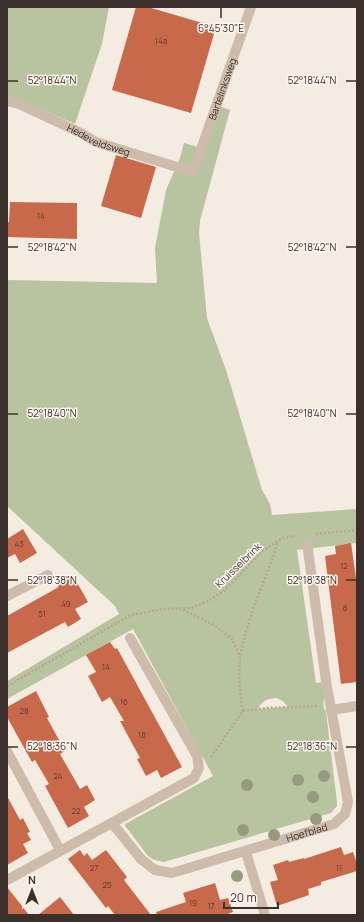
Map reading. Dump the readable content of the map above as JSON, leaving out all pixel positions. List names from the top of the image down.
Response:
{
  "streets": {
    "street": ["Bartelinksweg", "Hedeveldsweg", "Hoefblad"],
    "path": ["Kruisselbrink"]
  },
  "crossings": [
    ["Bartelinksweg", "Hedeveldsweg"]
  ],
  "house_numbers": [
    "14a",
    "14",
    "43",
    "12",
    "49",
    "8",
    "51",
    "14",
    "16",
    "28",
    "18",
    "24",
    "22",
    "27",
    "11",
    "25",
    "19",
    "17"
  ],
  "scale_bar": "20 m",
  "north": "top",
  "coordinates": [
    "6°45'30\"E",
    "52°18'44\"N",
    "52°18'42\"N",
    "52°18'40\"N",
    "52°18'38\"N",
    "52°18'36\"N"
  ]
}
